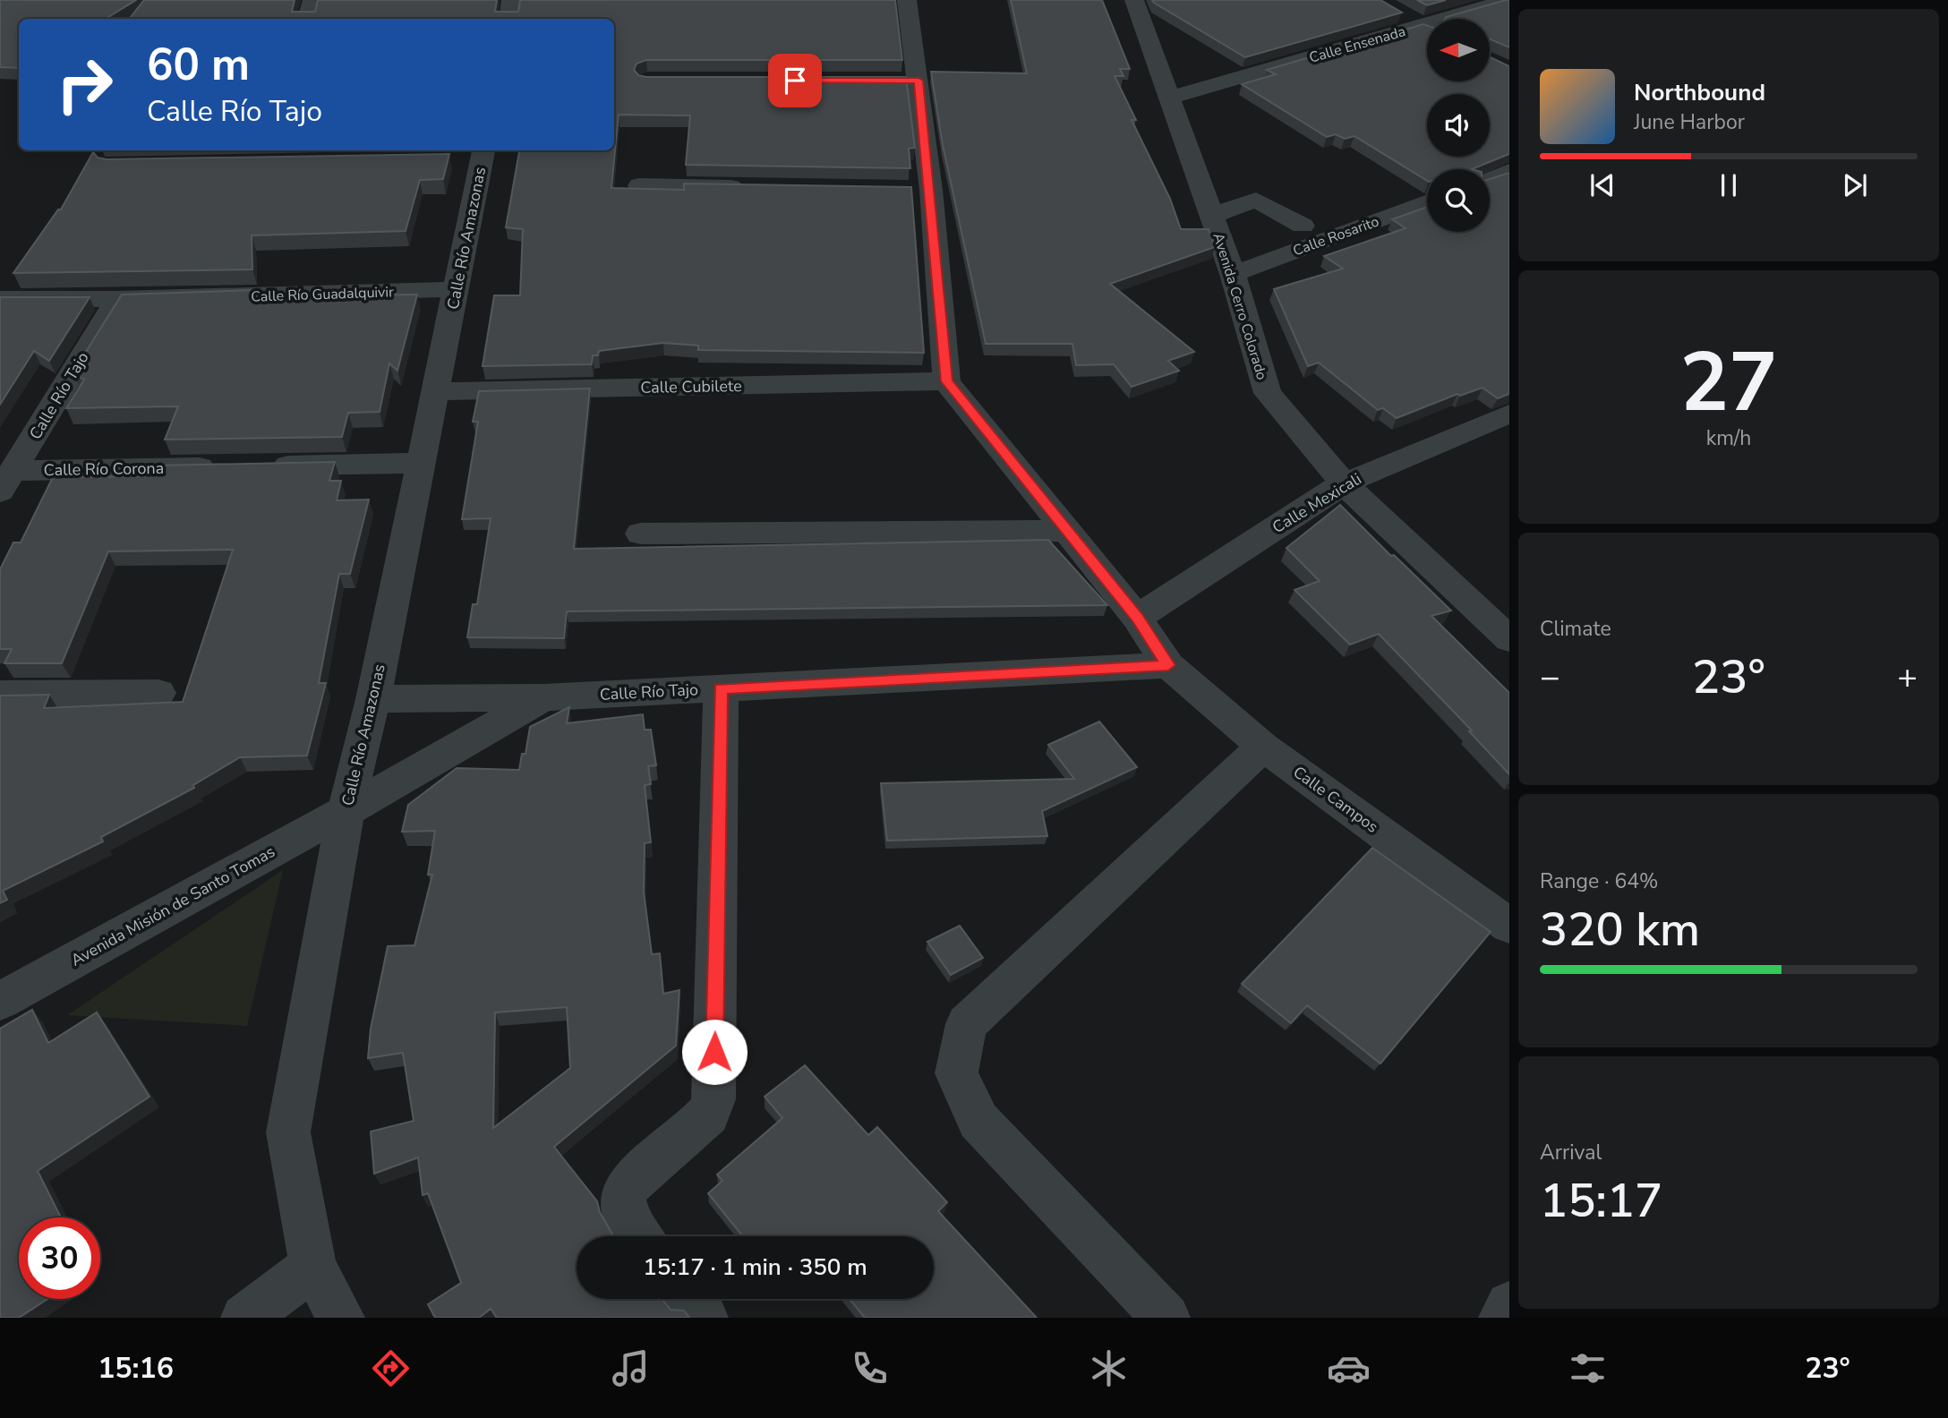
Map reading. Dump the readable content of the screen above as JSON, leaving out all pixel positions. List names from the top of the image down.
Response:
{
  "streets": {
    "street": [
      "Calle Ensenada",
      "Calle Rosarito",
      "Calle Río Amazonas",
      "Calle Río Guadalquivir",
      "Avenida Cerro Colorado",
      "Calle Cubilete",
      "Calle Río Tajo",
      "Calle Río Corona",
      "Calle Mexicali",
      "Calle Campos",
      "Avenida Misión de Santo Tomas"
    ]
  },
  "crossings": [
    ["Calle Ensenada", "Avenida Cerro Colorado"],
    ["Calle Rosarito", "Avenida Cerro Colorado"],
    ["Calle Río Amazonas", "Calle Río Guadalquivir"],
    ["Calle Río Amazonas", "Calle Cubilete"],
    ["Calle Río Amazonas", "Calle Río Tajo"],
    ["Calle Río Amazonas", "Avenida Misión de Santo Tomas"],
    ["Calle Río Guadalquivir", "Calle Río Tajo"],
    ["Avenida Cerro Colorado", "Calle Mexicali"],
    ["Calle Cubilete", "Calle Campos"],
    ["Calle Río Tajo", "Calle Río Corona"],
    ["Calle Río Tajo", "Calle Campos"],
    ["Calle Río Tajo", "Avenida Misión de Santo Tomas"],
    ["Calle Mexicali", "Calle Campos"]
  ],
  "north": "left",
  "page": {
    "turn": ["60 m", "Calle Río Tajo"],
    "song": ["Northbound", "June Harbor"],
    "tile": [
      ["27", "km/h"],
      "Climate",
      ["Range · 64%", "320 km"],
      ["Arrival", "15:17"]
    ],
    "heat": ["−", "23°", "+"],
    "limit": "30",
    "trip": "15:17 · 1 min · 350 m",
    "tabs": ["15:16", "23°"]
  }
}
